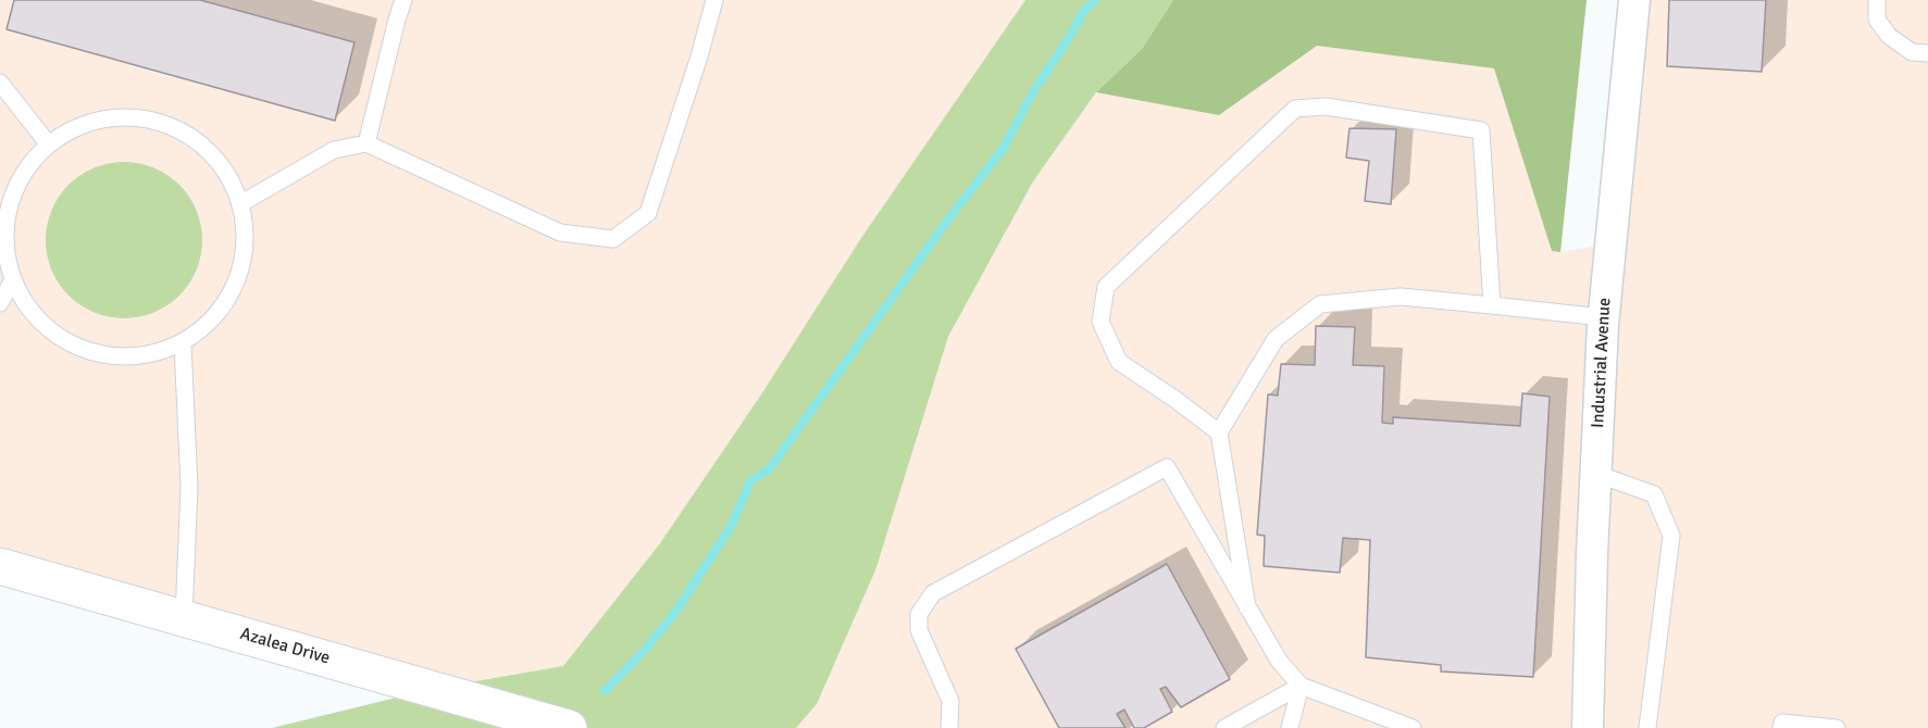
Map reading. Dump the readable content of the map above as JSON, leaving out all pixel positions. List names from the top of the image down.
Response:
{
  "streets": {
    "street": ["Industrial Avenue", "Azalea Drive"]
  }
}
